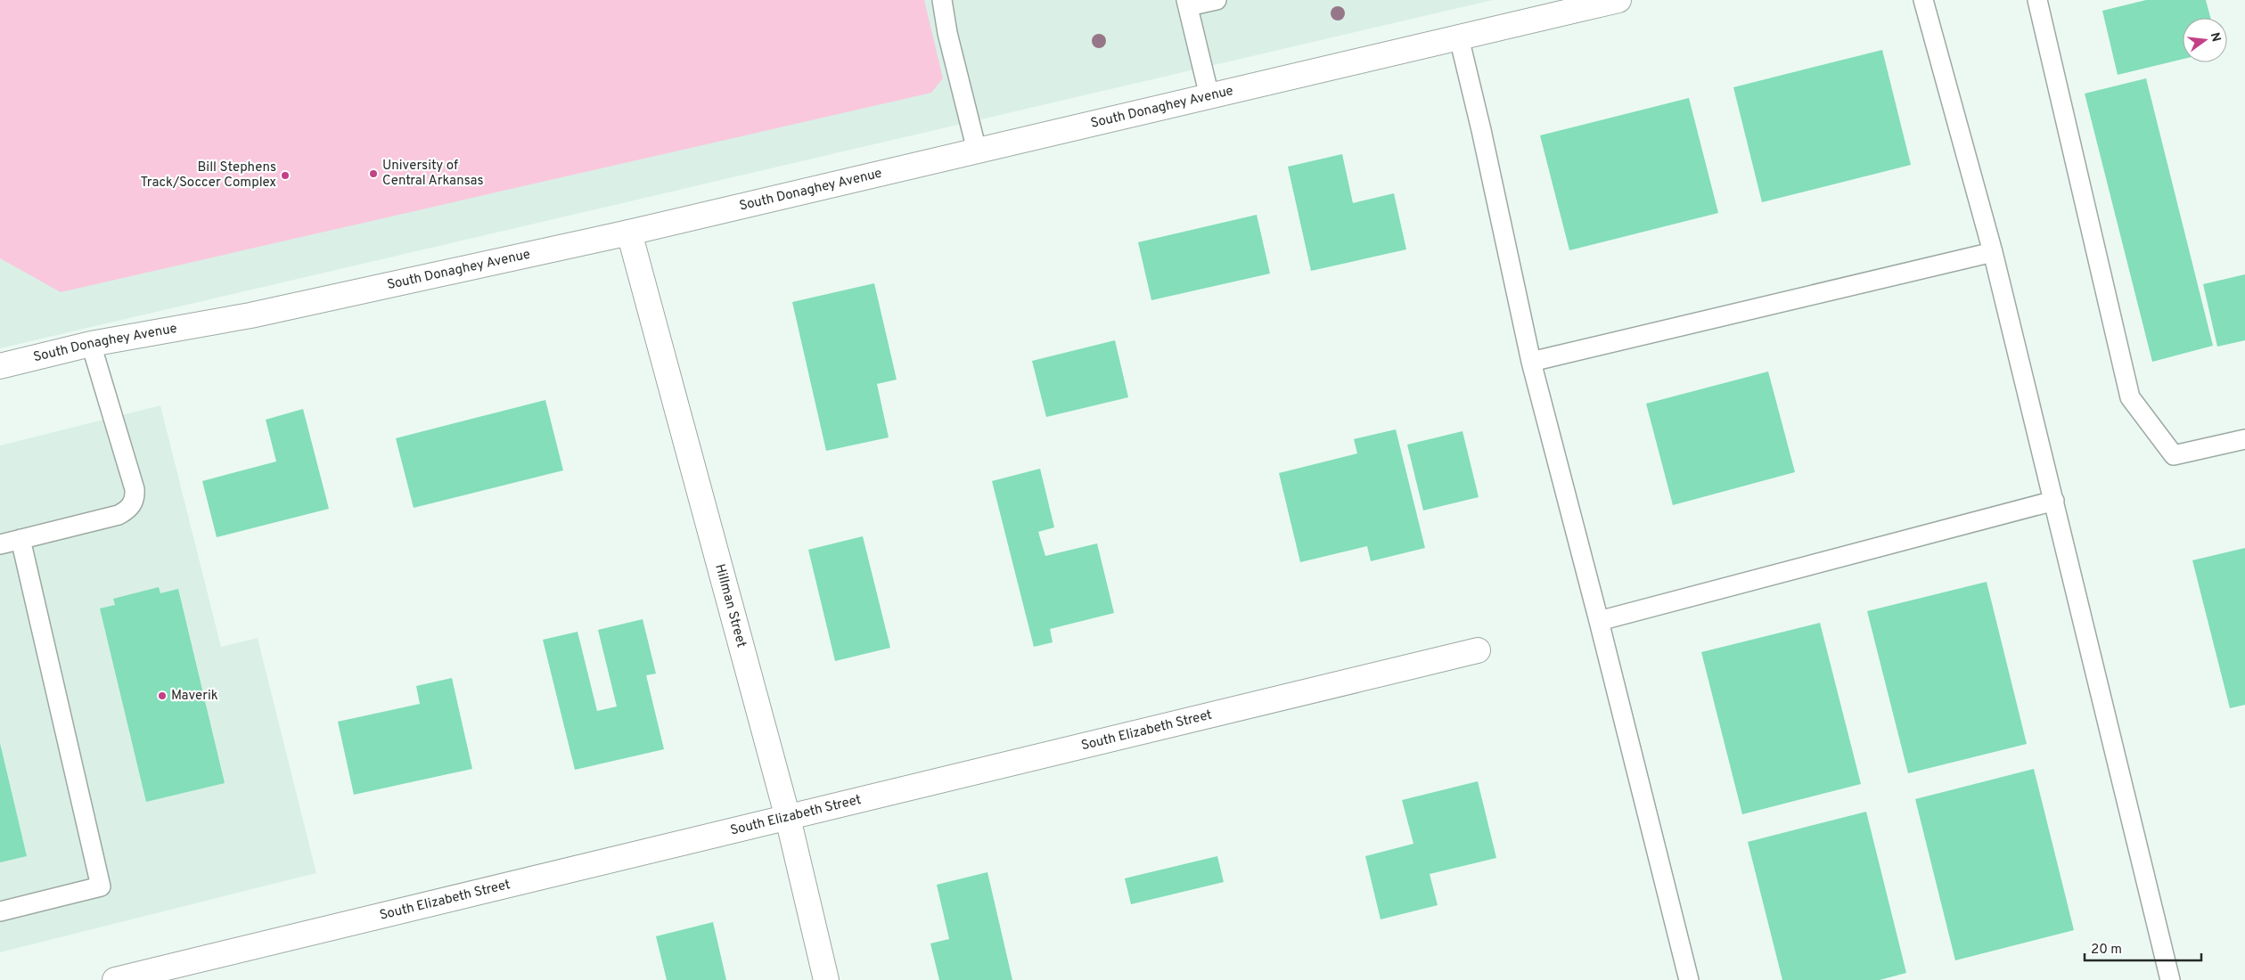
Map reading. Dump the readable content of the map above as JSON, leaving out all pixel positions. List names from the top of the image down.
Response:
{
  "streets": {
    "street": ["South Donaghey Avenue", "Hillman Street", "South Elizabeth Street"]
  },
  "crossings": [
    ["South Donaghey Avenue", "Hillman Street"],
    ["Hillman Street", "South Elizabeth Street"]
  ],
  "places": ["University of Central Arkansas", "Bill Stephens Track/Soccer Complex", "Maverik"],
  "scale_bar": "20 m",
  "north": "right"
}
